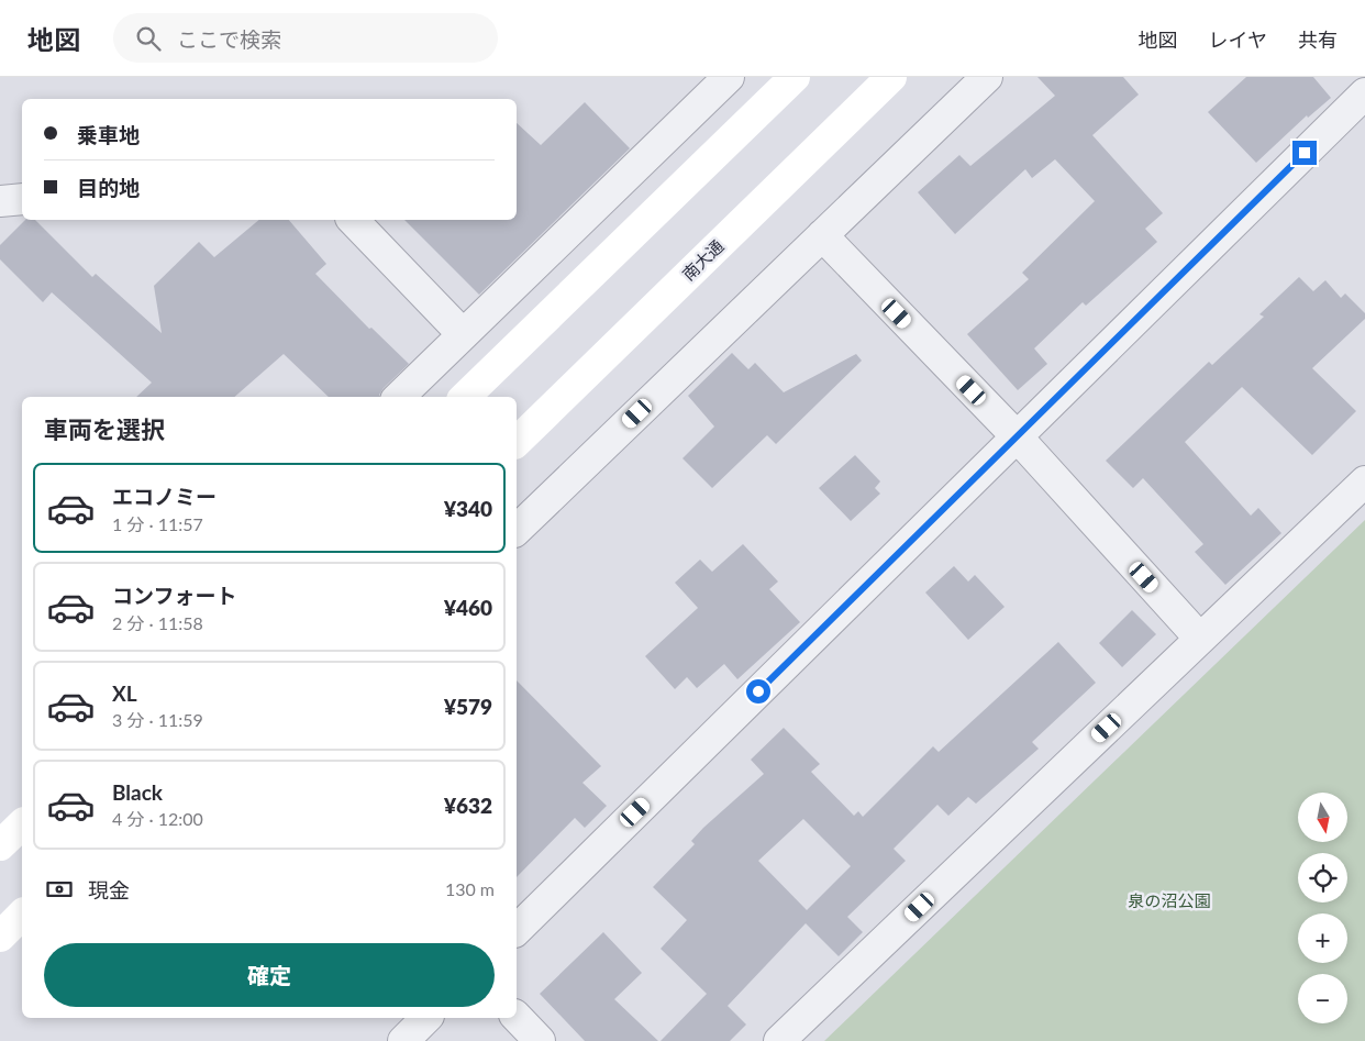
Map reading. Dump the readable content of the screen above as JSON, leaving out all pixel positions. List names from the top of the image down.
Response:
{
  "streets": {
    "main road": ["南大通"]
  },
  "parks": ["泉の沼公園"],
  "north": "bottom",
  "page": {
    "header": "地図",
    "search": "ここで検索",
    "nav": ["地図", "レイヤ", "共有"],
    "banner": ["乗車地", "目的地"],
    "heading": "車両を選択",
    "list": [
      {
        "name": "エコノミー",
        "note": "1 分 · 11:57",
        "value": "¥340"
      },
      {
        "name": "コンフォート",
        "note": "2 分 · 11:58",
        "value": "¥460"
      },
      {
        "name": "XL",
        "note": "3 分 · 11:59",
        "value": "¥579"
      },
      {
        "name": "Black",
        "note": "4 分 · 12:00",
        "value": "¥632"
      }
    ],
    "map_buttons": ["+", "−"],
    "pay": ["現金", "130 m"],
    "buttons": "確定"
  }
}
